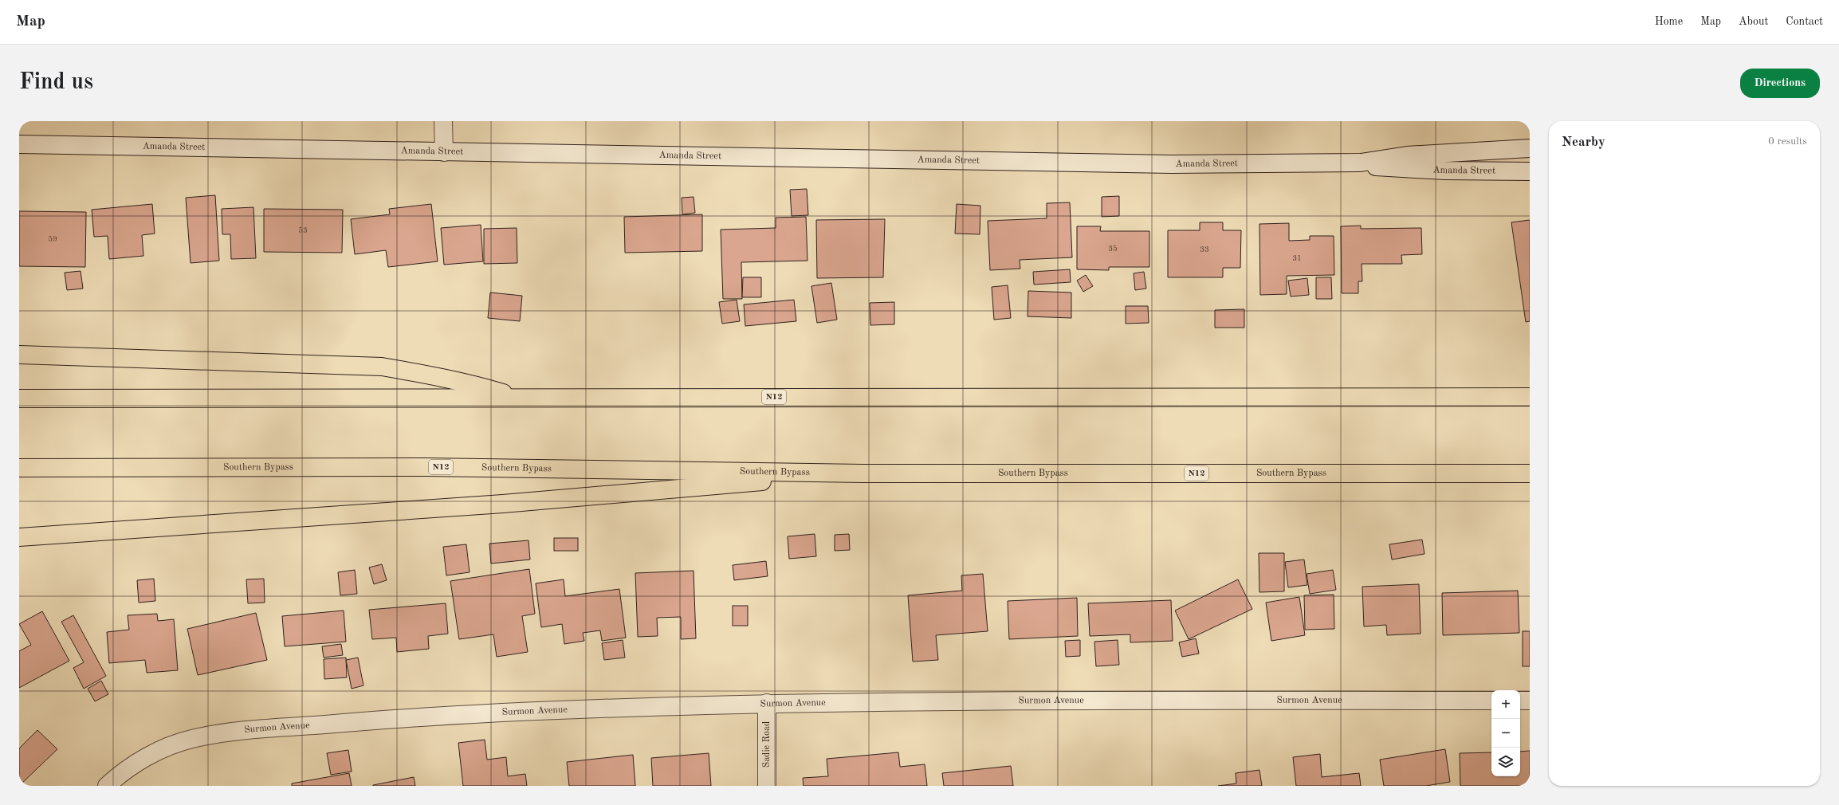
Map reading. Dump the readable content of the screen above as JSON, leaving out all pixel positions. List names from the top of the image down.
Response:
{
  "streets": {
    "highway": ["N12", "Southern Bypass"],
    "street": ["Amanda Street", "Surmon Avenue", "Sadie Road"]
  },
  "crossings": [
    ["Surmon Avenue", "Sadie Road"]
  ],
  "house_numbers": [
    "53",
    "59",
    "35",
    "33",
    "31"
  ],
  "page": {
    "header": "Map",
    "nav": [
      "Home",
      "Map",
      "About",
      "Contact"
    ],
    "buttons": "Directions",
    "title": "Find us",
    "heading": ["Nearby", "0 results"],
    "map_buttons": ["+", "−"]
  }
}
